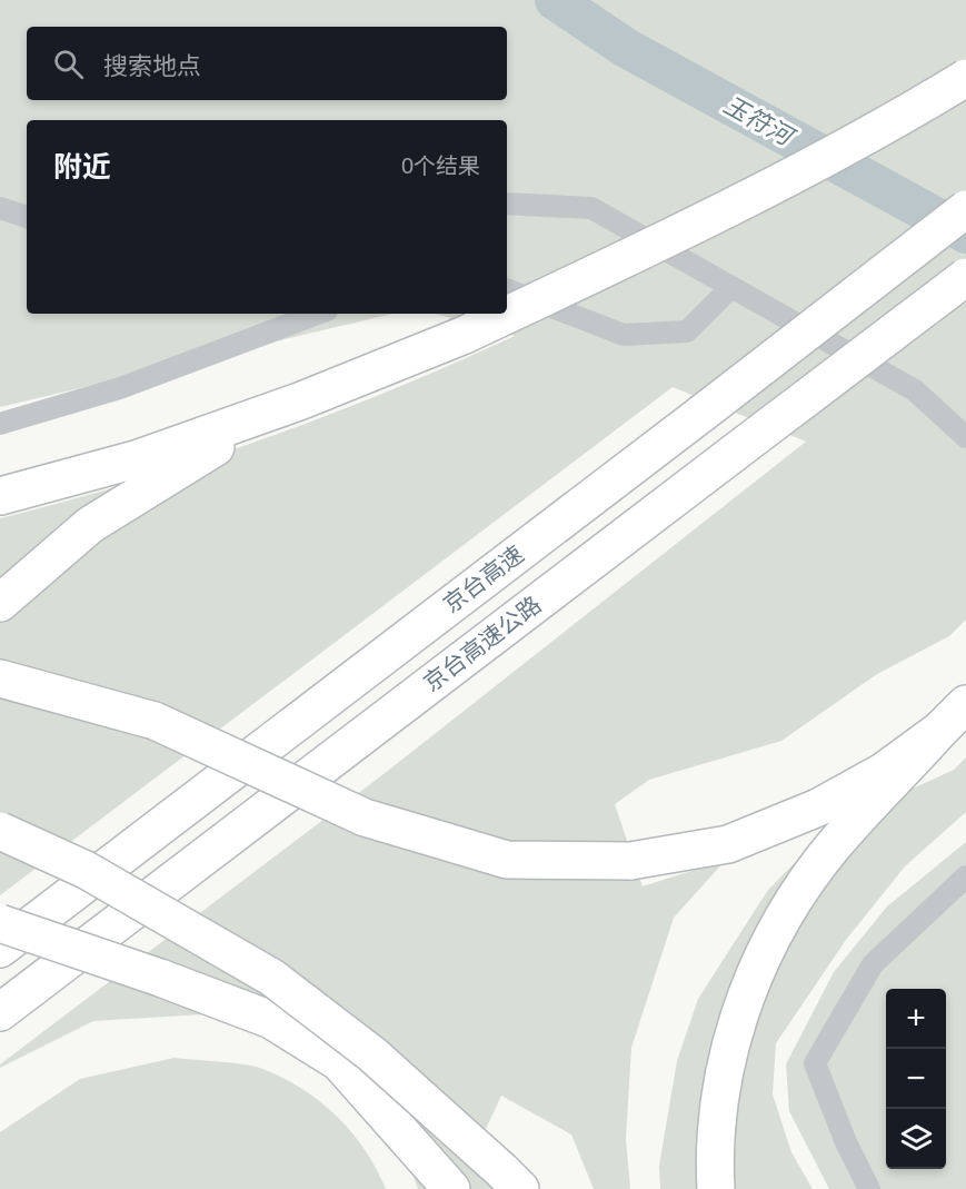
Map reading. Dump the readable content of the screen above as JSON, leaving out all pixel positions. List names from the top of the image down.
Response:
{
  "streets": {
    "highway": ["京台高速", "京台高速公路"]
  },
  "water": ["玉符河"],
  "page": {
    "search": "搜索地点",
    "heading": ["附近", "0个结果"],
    "map_buttons": ["+", "−"]
  }
}
